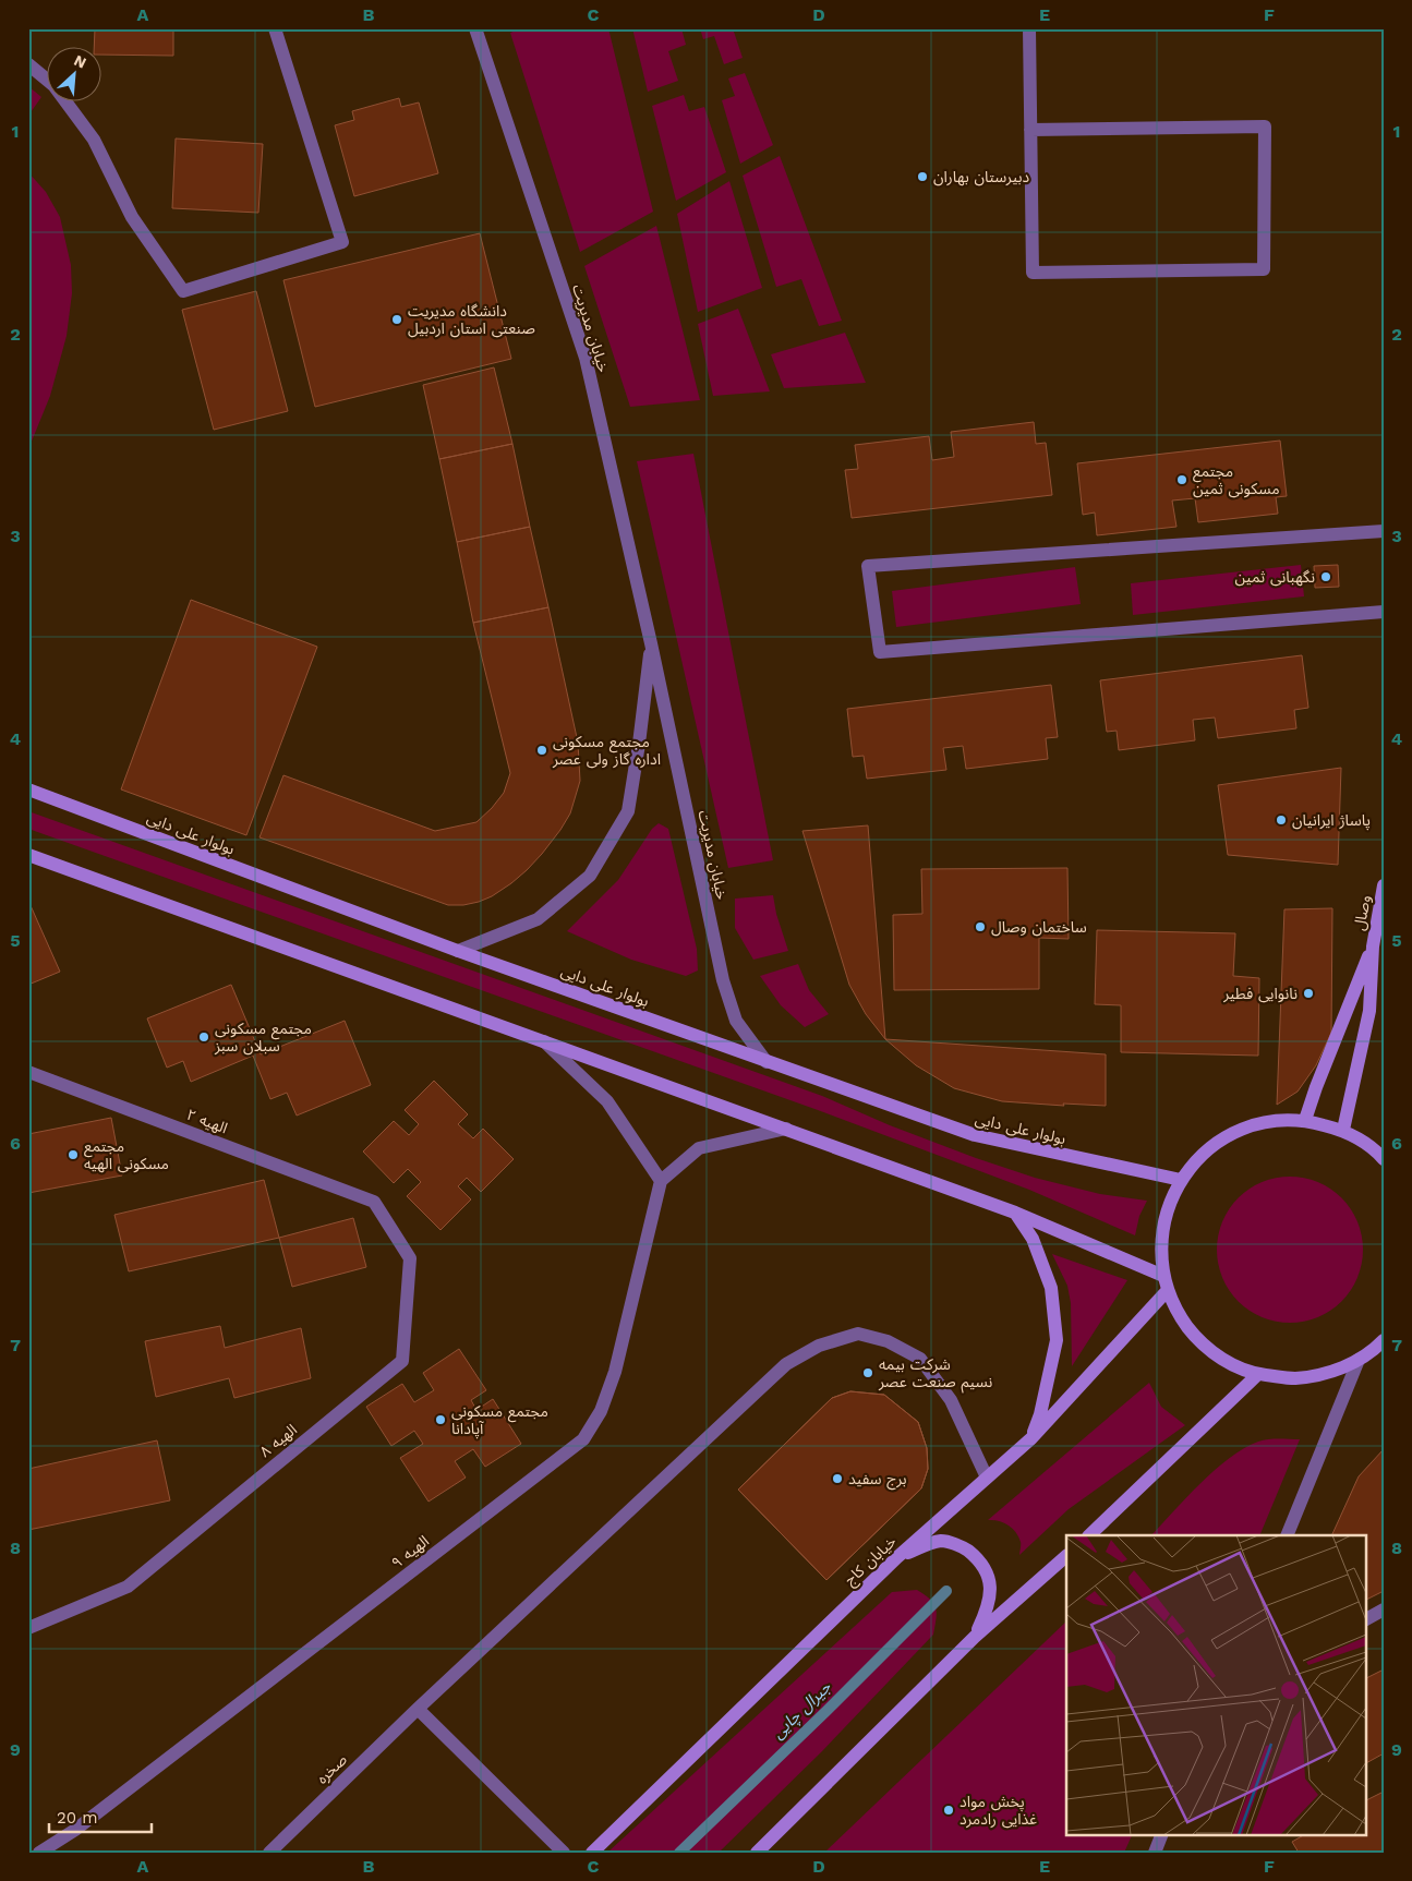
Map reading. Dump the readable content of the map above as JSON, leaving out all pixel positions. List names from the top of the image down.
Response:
{
  "streets": {
    "main road": ["بولوار علی دایی", "وصال", "خیابان کاج"],
    "street": [
      "خیابان مدیریت",
      "الهیه ۲",
      "الهیه ۸",
      "الهیه ۹",
      "صخره"
    ]
  },
  "crossings": [
    ["خیابان مدیریت", "بولوار علی دایی"],
    ["الهیه ۲", "الهیه ۸"],
    ["خیابان کاج", "صخره"]
  ],
  "water": ["جیرال چایی"],
  "places": [
    "دبیرستان بهاران",
    "دانشگاه مدیریت صنعتی استان اردبیل",
    "مجتمع مسکونی ثمین",
    "نگهبانی ثمین",
    "مجتمع مسکونی اداره گاز ولی عصر",
    "پاساژ ایرانیان",
    "ساختمان وصال",
    "نانوایی فطیر",
    "مجتمع مسکونی سبلان سبز",
    "مجتمع مسکونی الهیه",
    "شرکت بیمه نسیم صنعت عصر",
    "مجتمع مسکونی آپادانا",
    "برج سفید",
    "پخش مواد غذایی رادمرد"
  ],
  "scale_bar": "20 m",
  "north": "top right",
  "grid": {
    "columns": [
      "A",
      "B",
      "C",
      "D",
      "E",
      "F"
    ],
    "rows": [
      "1",
      "2",
      "3",
      "4",
      "5",
      "6",
      "7",
      "8",
      "9"
    ]
  }
}
